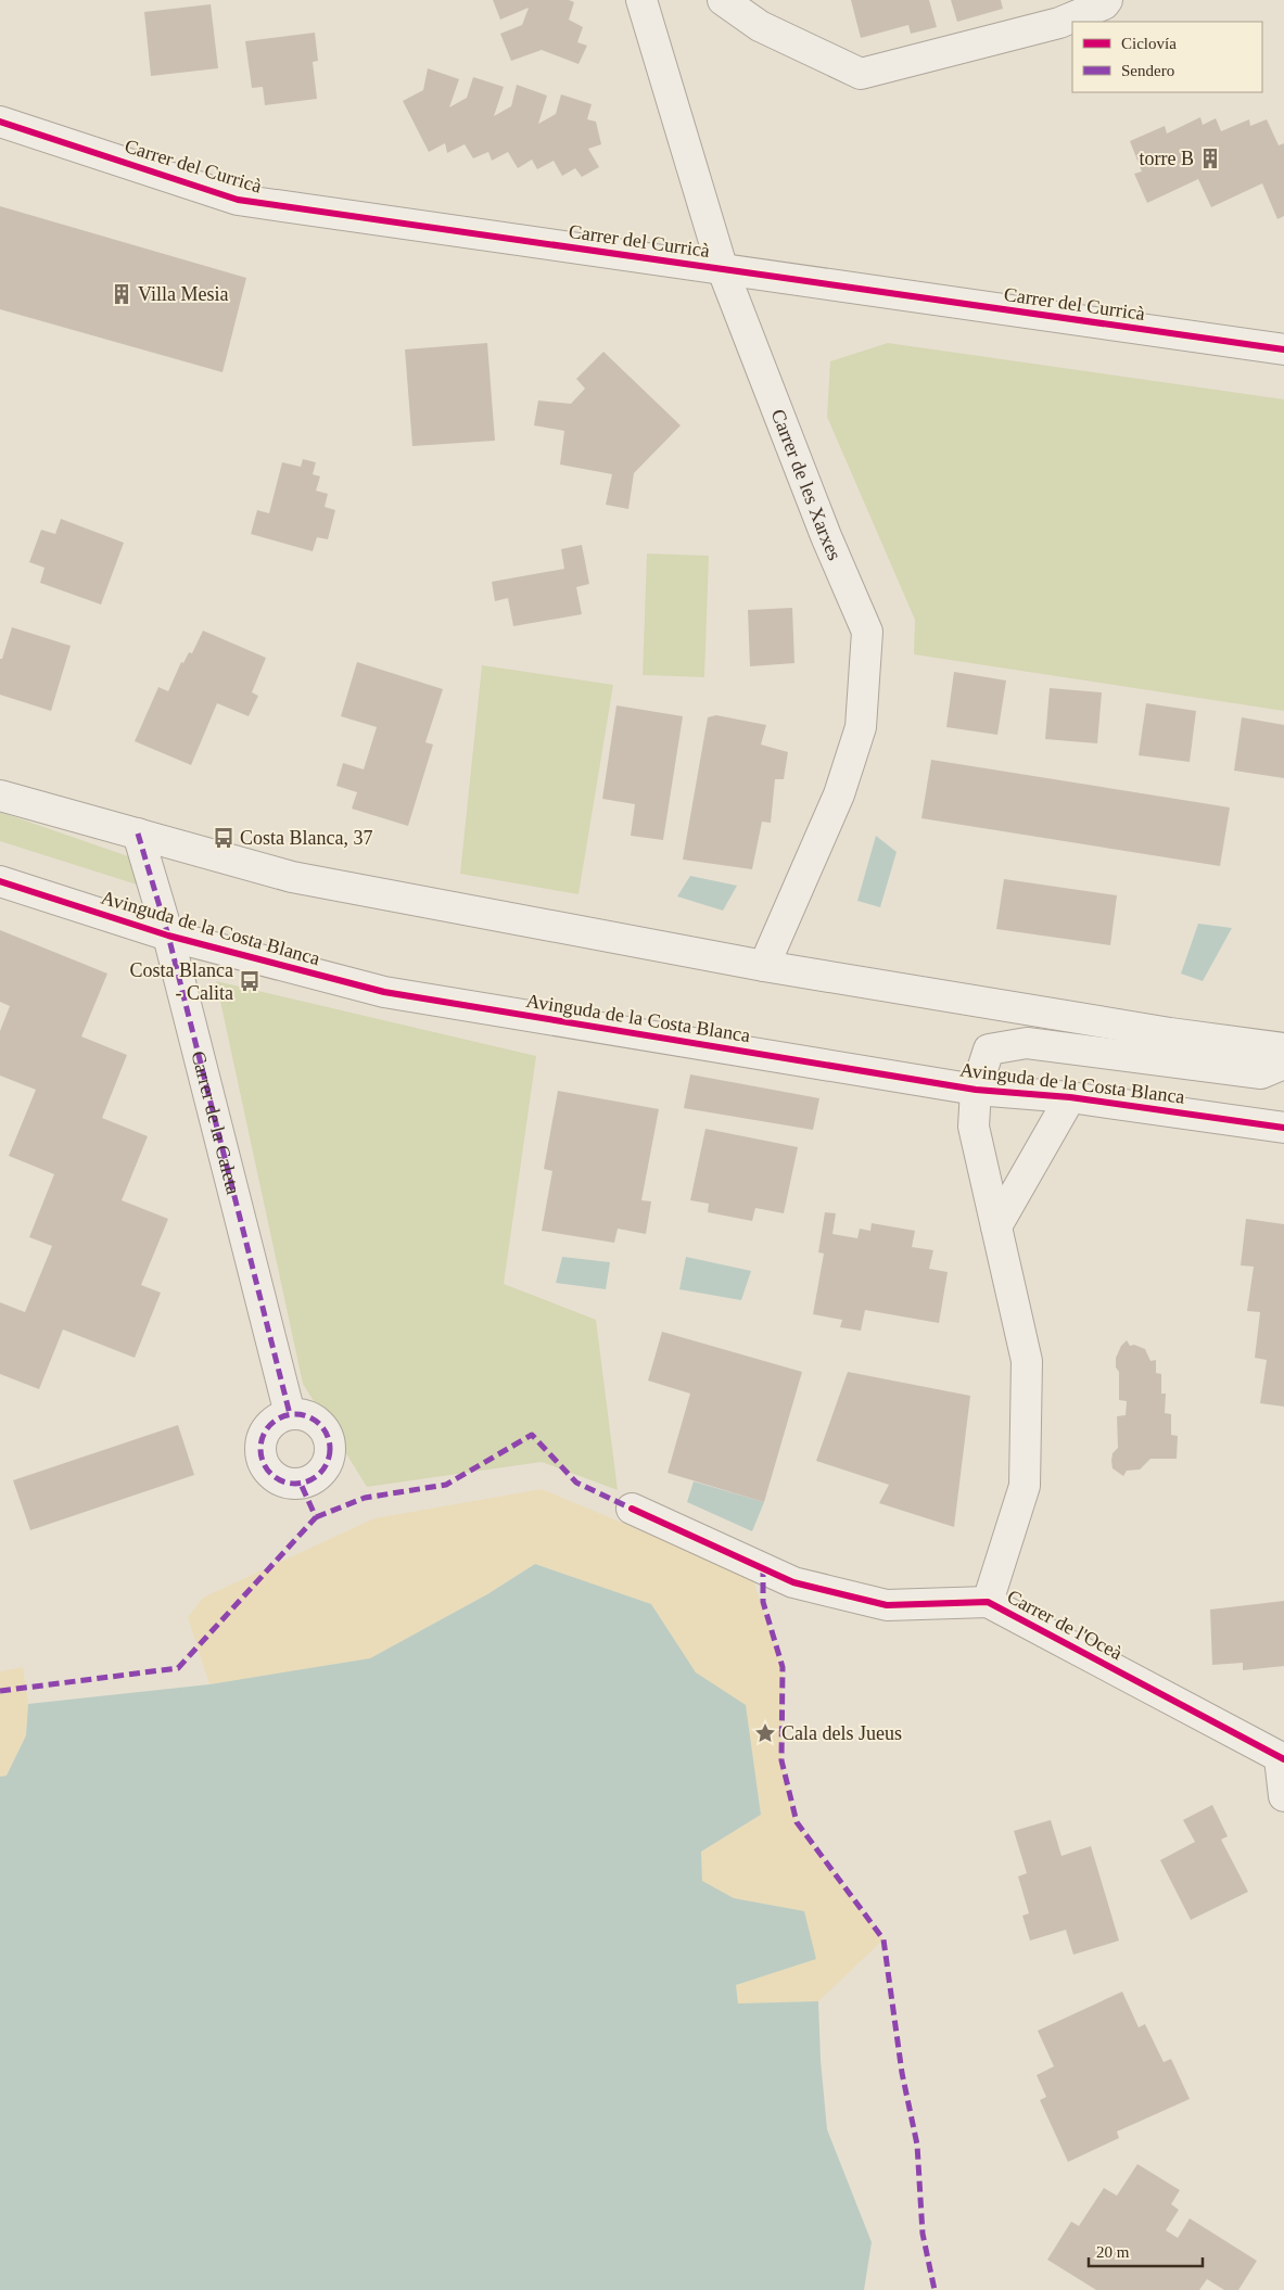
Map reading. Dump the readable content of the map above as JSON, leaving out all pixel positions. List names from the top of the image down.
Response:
{
  "streets": {
    "street": [
      "Carrer del Curricà",
      "Carrer de les Xarxes",
      "Avinguda de la Costa Blanca",
      "Carrer de la Caleta",
      "Carrer de l'Oceà"
    ]
  },
  "crossings": [
    ["Carrer del Curricà", "Carrer de les Xarxes"],
    ["Avinguda de la Costa Blanca", "Carrer de la Caleta"],
    ["Avinguda de la Costa Blanca", "Carrer de l'Oceà"]
  ],
  "places": {
    "building": ["torre B", "Villa Mesia"],
    "bus stop": ["Costa Blanca, 37", "Costa Blanca - Calita"],
    "place": ["Cala dels Jueus"]
  },
  "legend": ["Ciclovía", "Sendero"],
  "scale_bar": "20 m"
}
